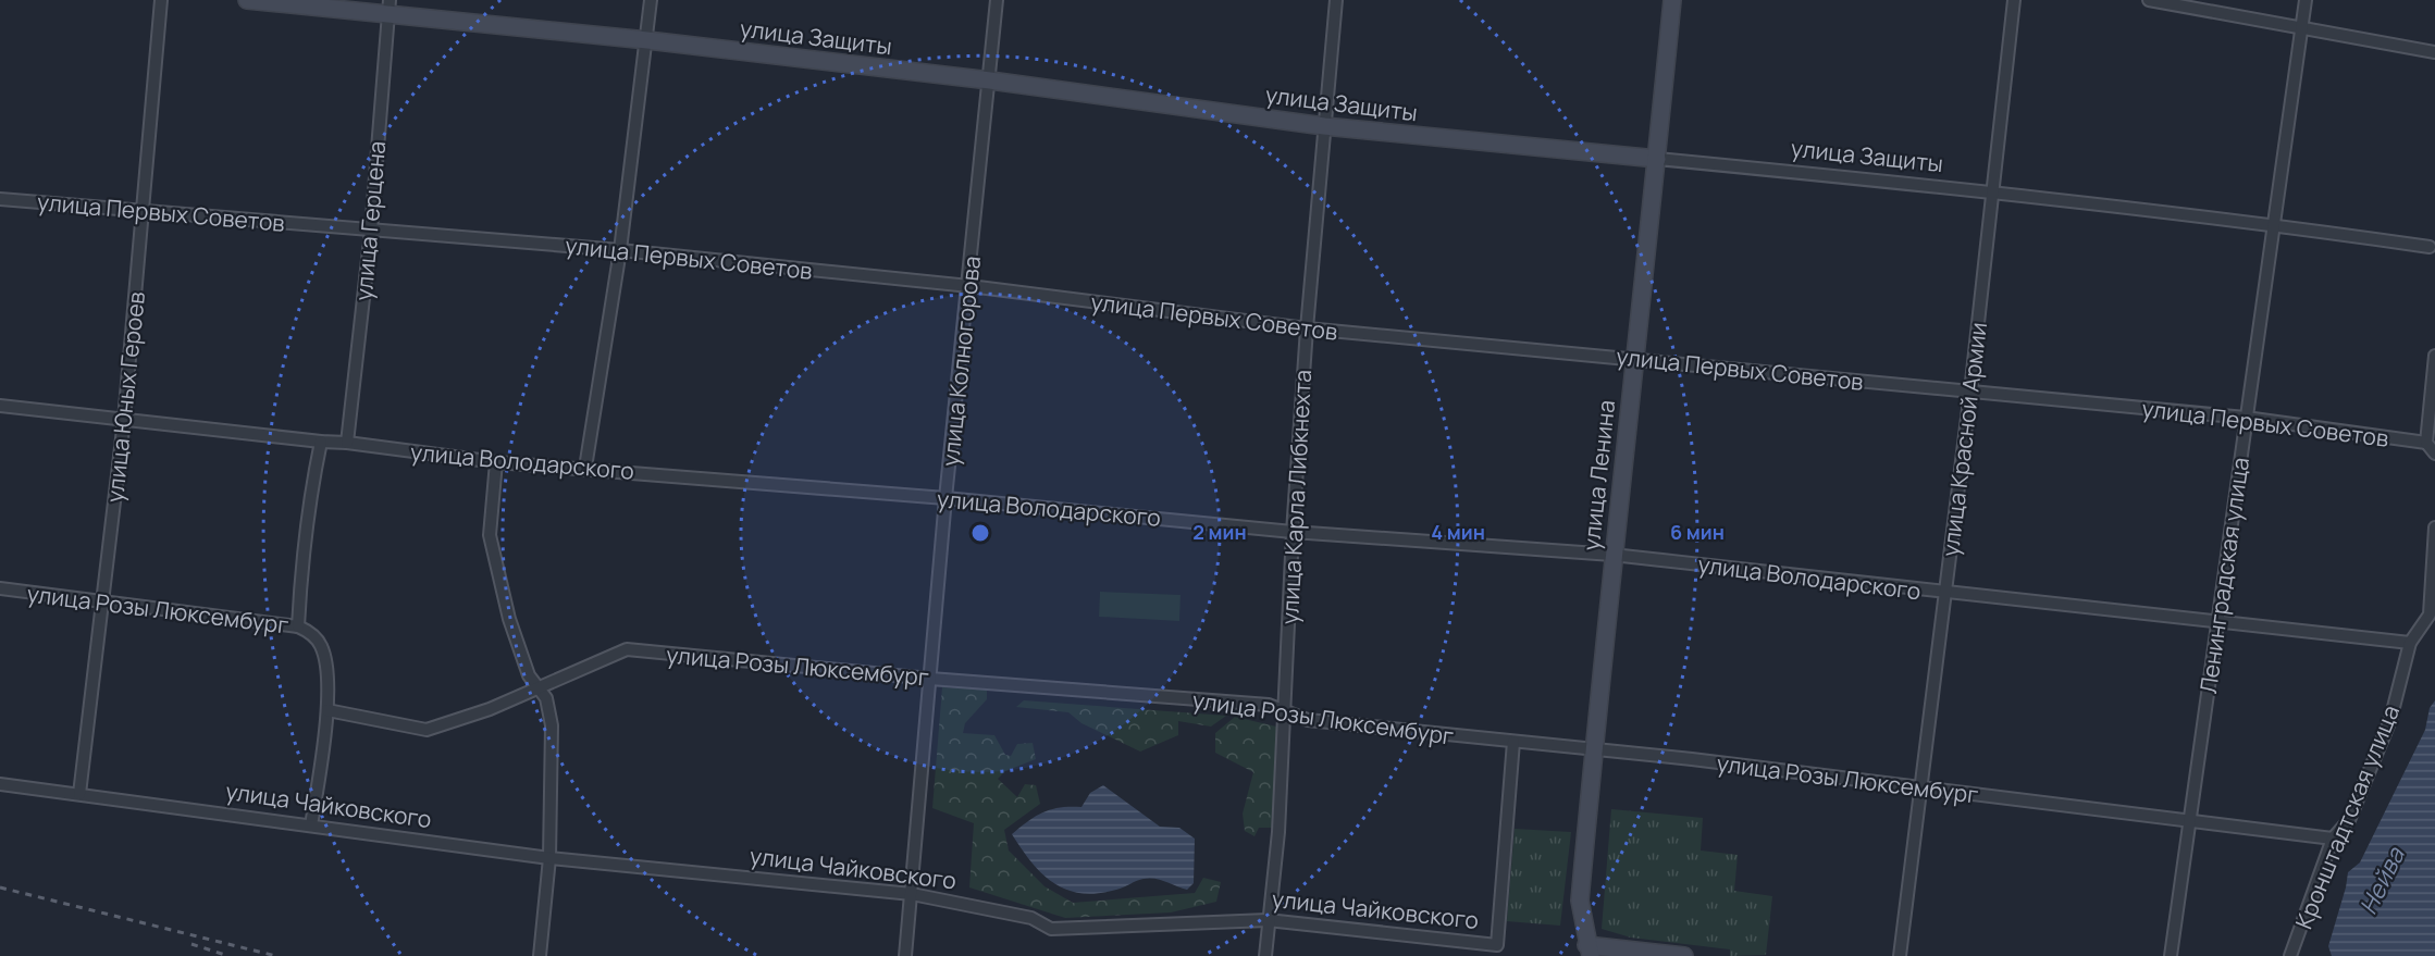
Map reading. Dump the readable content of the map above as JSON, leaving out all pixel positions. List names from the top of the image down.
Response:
{
  "streets": {
    "street": [
      "улица Защиты",
      "улица Первых Советов",
      "улица Герцена",
      "улица Колногорова",
      "улица Юных Героев",
      "улица Красной Армии",
      "улица Володарского",
      "улица Ленина",
      "улица Карла Либкнехта",
      "Ленинградская улица",
      "улица Розы Люксембург",
      "улица Чайковского",
      "Кронштадтская улица"
    ]
  },
  "crossings": [
    ["улица Защиты", "улица Герцена"],
    ["улица Защиты", "улица Колногорова"],
    ["улица Защиты", "улица Красной Армии"],
    ["улица Защиты", "улица Ленина"],
    ["улица Защиты", "улица Карла Либкнехта"],
    ["улица Защиты", "Ленинградская улица"],
    ["улица Первых Советов", "улица Герцена"],
    ["улица Первых Советов", "улица Колногорова"],
    ["улица Первых Советов", "улица Юных Героев"],
    ["улица Первых Советов", "улица Красной Армии"],
    ["улица Первых Советов", "улица Ленина"],
    ["улица Первых Советов", "улица Карла Либкнехта"],
    ["улица Первых Советов", "Ленинградская улица"],
    ["улица Герцена", "улица Володарского"],
    ["улица Колногорова", "улица Володарского"],
    ["улица Колногорова", "улица Розы Люксембург"],
    ["улица Колногорова", "улица Чайковского"],
    ["улица Юных Героев", "улица Володарского"],
    ["улица Юных Героев", "улица Розы Люксембург"],
    ["улица Юных Героев", "улица Чайковского"],
    ["улица Красной Армии", "улица Володарского"],
    ["улица Красной Армии", "улица Розы Люксембург"],
    ["улица Володарского", "улица Ленина"],
    ["улица Володарского", "улица Карла Либкнехта"],
    ["улица Володарского", "Ленинградская улица"],
    ["улица Володарского", "Кронштадтская улица"],
    ["улица Ленина", "улица Розы Люксембург"],
    ["улица Карла Либкнехта", "улица Розы Люксембург"],
    ["улица Карла Либкнехта", "улица Чайковского"],
    ["Ленинградская улица", "улица Розы Люксембург"],
    ["улица Розы Люксембург", "улица Чайковского"],
    ["улица Розы Люксембург", "Кронштадтская улица"]
  ],
  "water": ["Нейва"],
  "rings": ["2 мин", "4 мин", "6 мин"]
}
